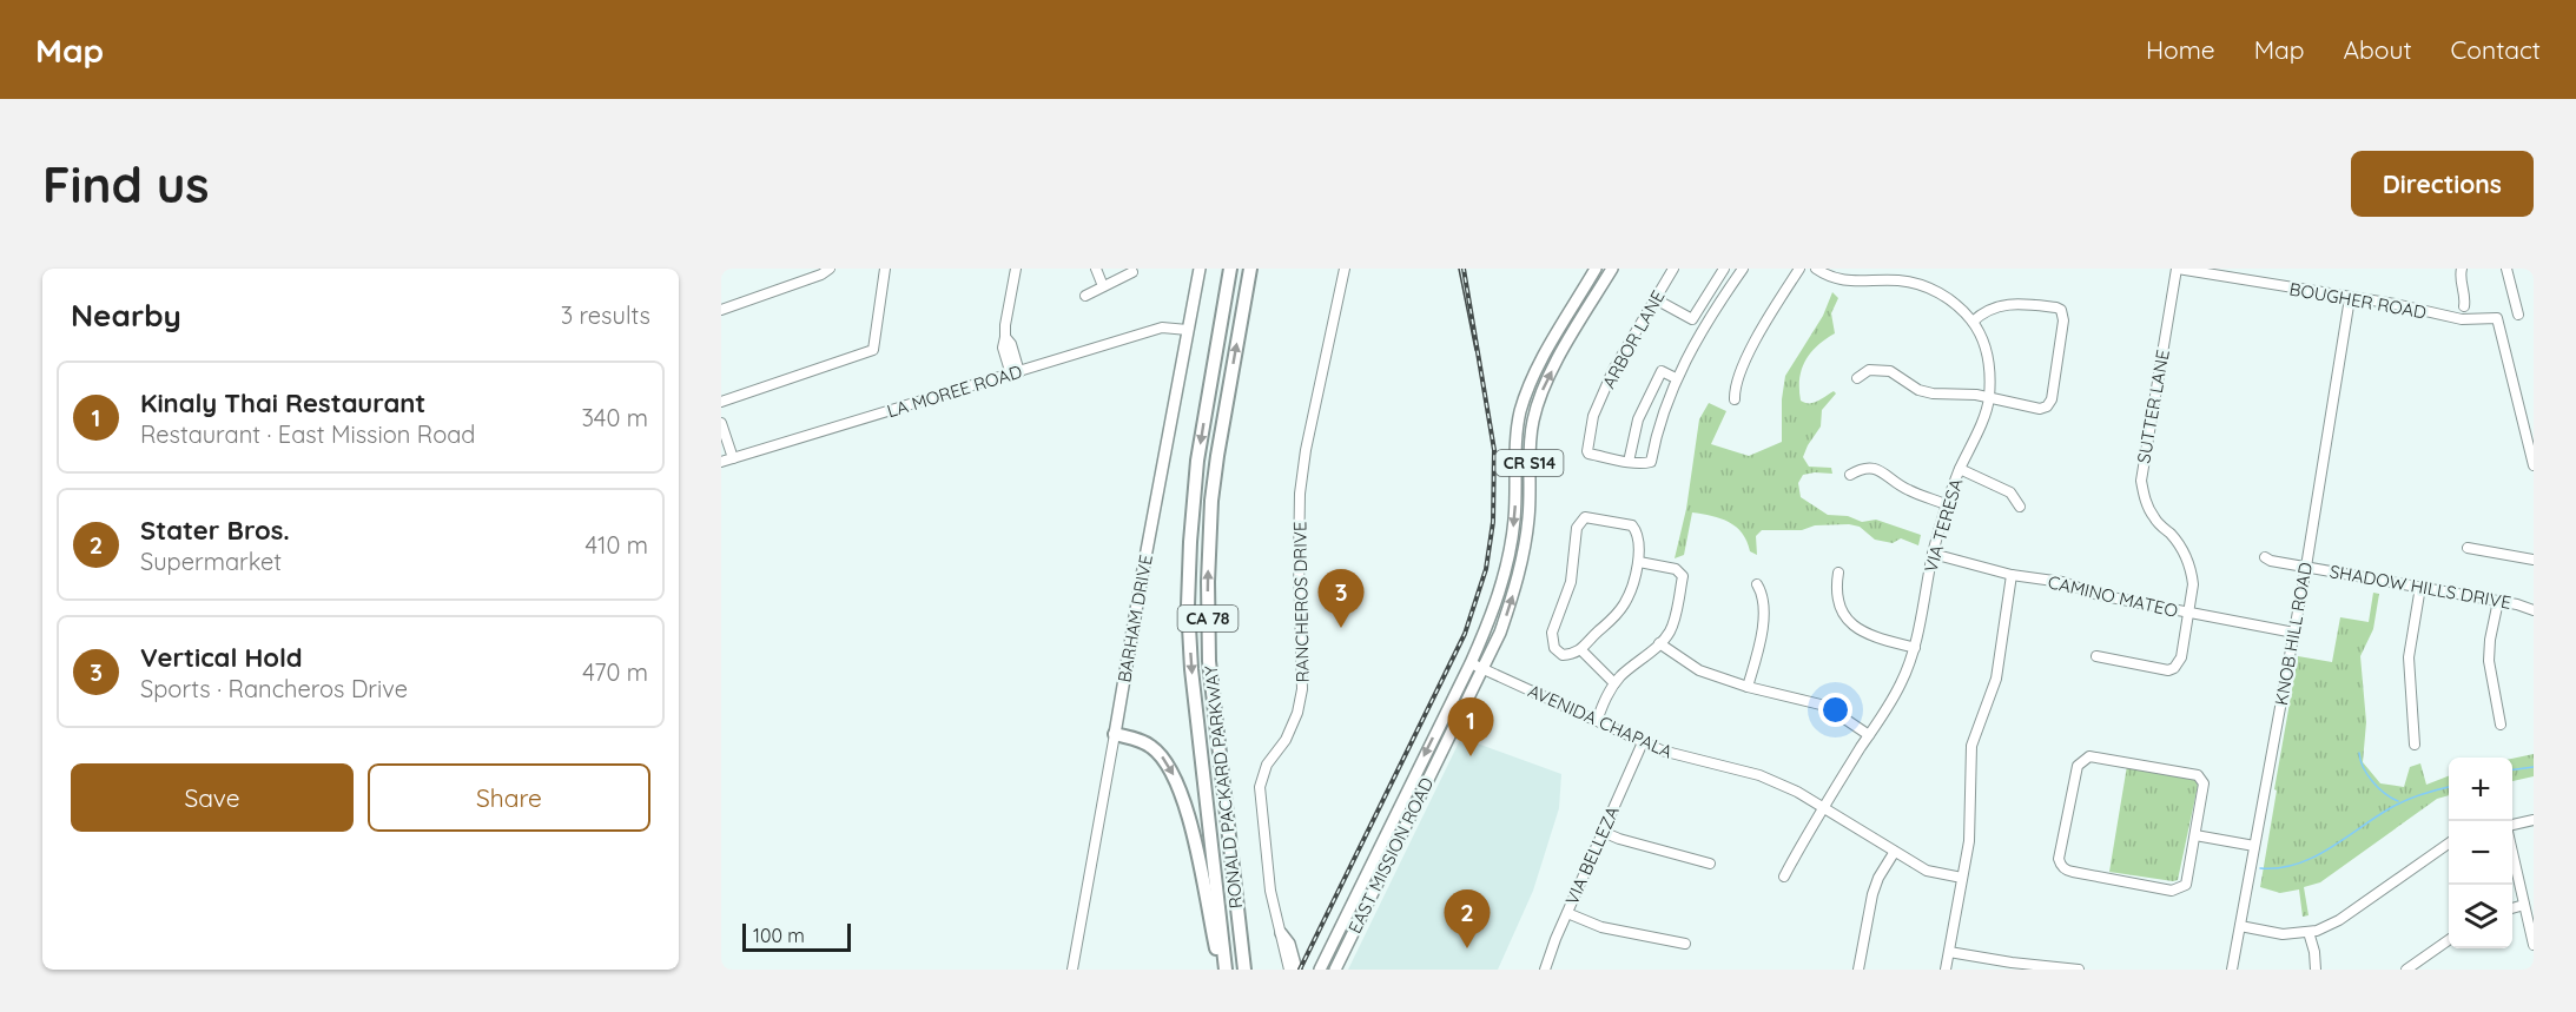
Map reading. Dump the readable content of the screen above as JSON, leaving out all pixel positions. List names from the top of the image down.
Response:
{
  "streets": {
    "highway": ["CA 78", "RONALD PACKARD PARKWAY"],
    "main road": ["CR S14", "BARHAM DRIVE", "EAST MISSION ROAD"],
    "street": [
      "BOUGHER ROAD",
      "ARBOR LANE",
      "LA MOREE ROAD",
      "SUTTER LANE",
      "VIA TERESA",
      "SHADOW HILLS DRIVE",
      "CAMINO MATEO",
      "RANCHEROS DRIVE",
      "KNOB HILL ROAD",
      "AVENIDA CHAPALA",
      "VIA BELLEZA"
    ]
  },
  "crossings": [
    ["BOUGHER ROAD", "SUTTER LANE"],
    ["BOUGHER ROAD", "KNOB HILL ROAD"],
    ["LA MOREE ROAD", "BARHAM DRIVE"],
    ["SUTTER LANE", "CAMINO MATEO"],
    ["VIA TERESA", "CAMINO MATEO"],
    ["VIA TERESA", "AVENIDA CHAPALA"],
    ["SHADOW HILLS DRIVE", "KNOB HILL ROAD"],
    ["CAMINO MATEO", "KNOB HILL ROAD"],
    ["AVENIDA CHAPALA", "EAST MISSION ROAD"],
    ["AVENIDA CHAPALA", "VIA BELLEZA"]
  ],
  "scale_bar": "100 m",
  "page": {
    "header": "Map",
    "nav": [
      "Home",
      "Map",
      "About",
      "Contact"
    ],
    "buttons": [
      "Directions",
      ["Save", "Share"]
    ],
    "title": "Find us",
    "heading": ["Nearby", "3 results"],
    "list": [
      {
        "mark": "1",
        "name": "Kinaly Thai Restaurant",
        "note": "Restaurant · East Mission Road",
        "value": "340 m"
      },
      {
        "mark": "2",
        "name": "Stater Bros.",
        "note": "Supermarket",
        "value": "410 m"
      },
      {
        "mark": "3",
        "name": "Vertical Hold",
        "note": "Sports · Rancheros Drive",
        "value": "470 m"
      }
    ],
    "pins": ["3", "1", "2"],
    "map_buttons": ["+", "−"],
    "scale": "100 m"
  }
}
